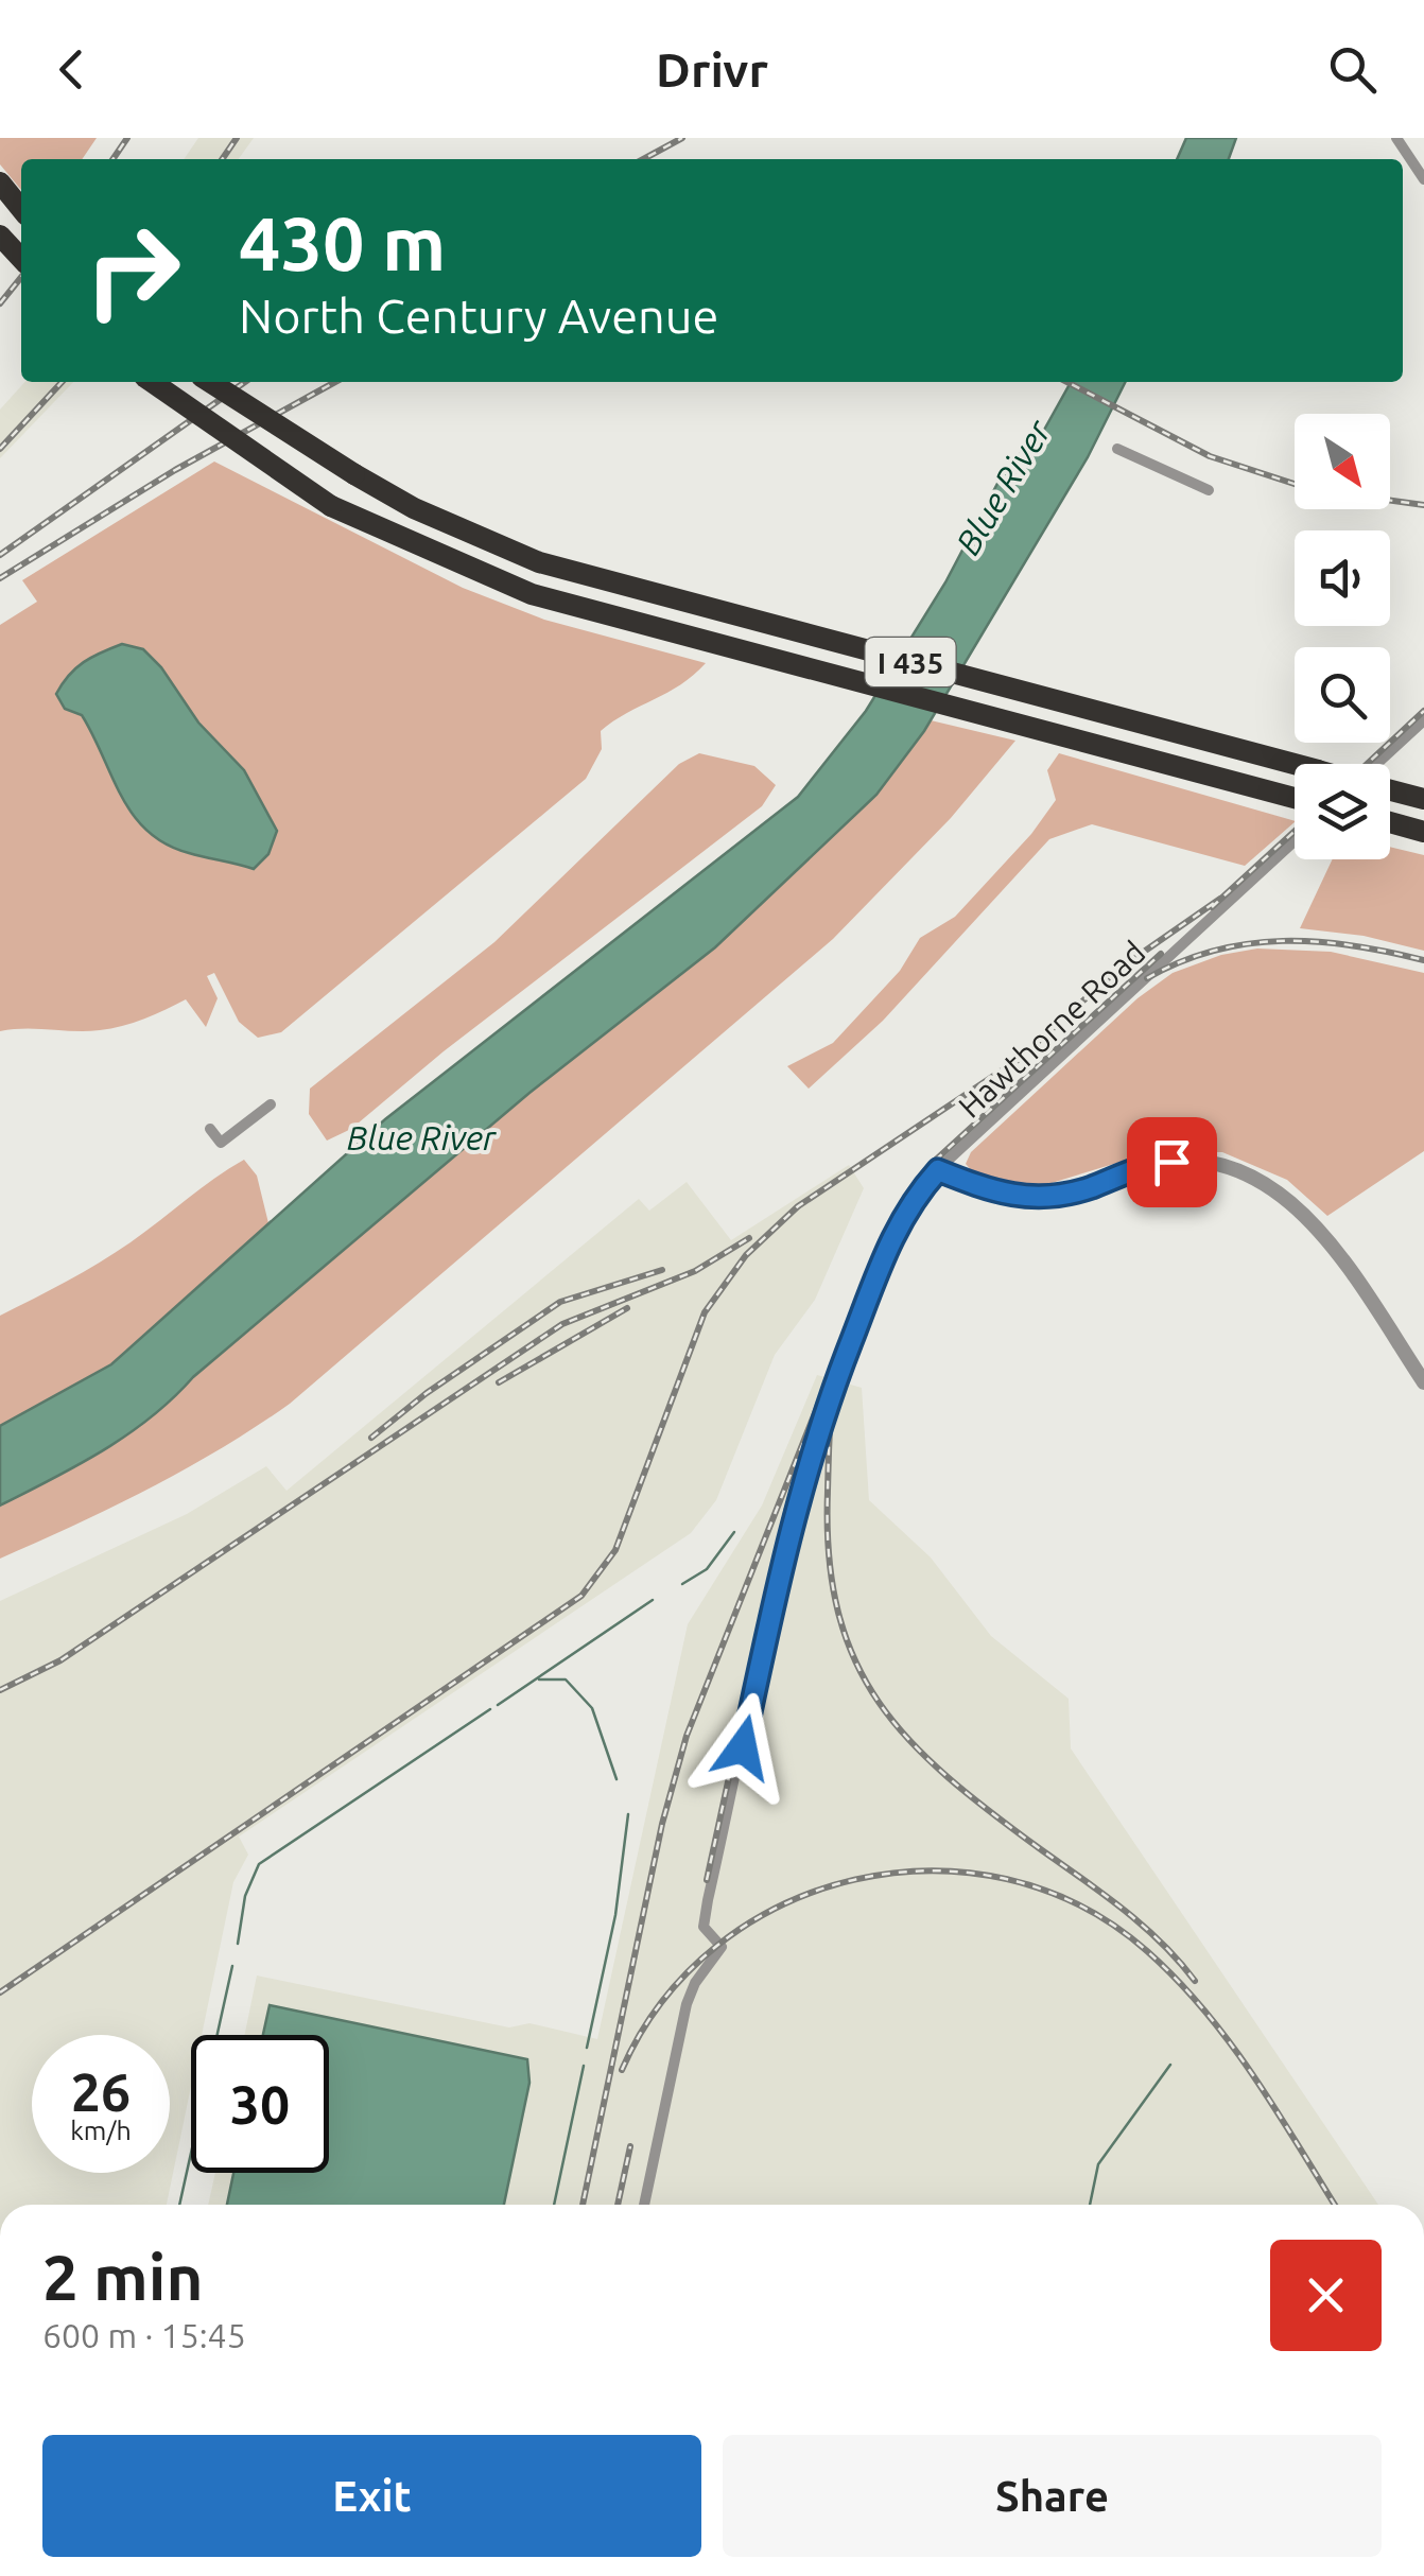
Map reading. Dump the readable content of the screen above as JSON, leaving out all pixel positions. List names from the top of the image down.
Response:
{
  "streets": {
    "highway": ["I 435"],
    "street": ["Hawthorne Road"]
  },
  "water": ["Blue River"],
  "north": "bottom right",
  "page": {
    "header": "Drivr",
    "turn": ["430 m", "North Century Avenue"],
    "speed": "26 km/h",
    "limit": "30",
    "heading": ["2 min", "600 m · 15:45"],
    "buttons": ["Exit", "Share"]
  }
}
